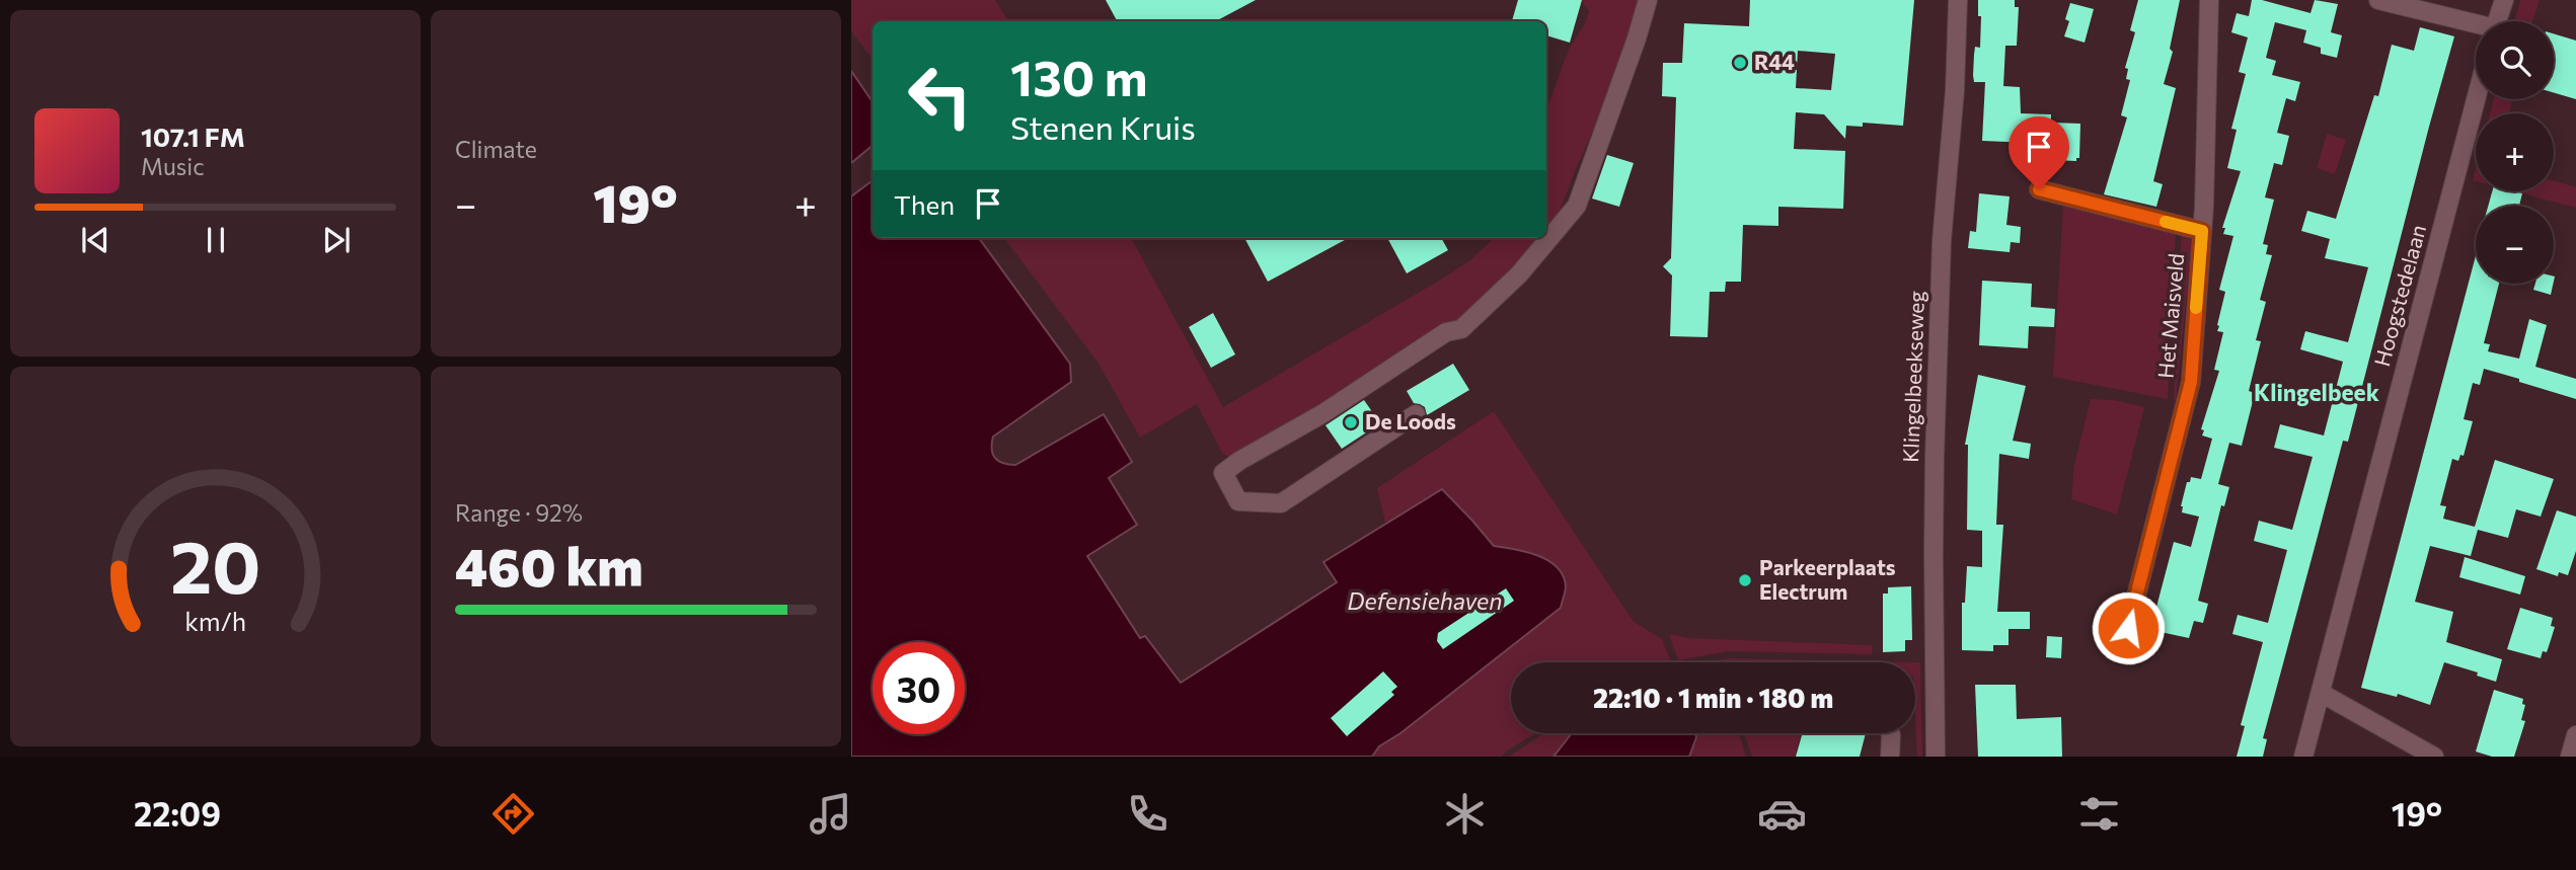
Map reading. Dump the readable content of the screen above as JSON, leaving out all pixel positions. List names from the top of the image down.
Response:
{
  "streets": {
    "street": ["Hoogstedelaan", "Het Maisveld", "Klingelbeekseweg"]
  },
  "districts": ["Klingelbeek"],
  "water": ["Defensiehaven"],
  "places": ["R44", "De Loods", "Parkeerplaats Electrum"],
  "page": {
    "tile": [
      "Climate",
      ["Range · 92%", "460 km"]
    ],
    "map_buttons": ["+", "−"],
    "turn": ["130 m", "Stenen Kruis"],
    "song": ["107.1 FM", "Music"],
    "then": "Then",
    "heat": ["−", "19°", "+"],
    "limit": "30",
    "trip": "22:10 · 1 min · 180 m",
    "tabs": ["22:09", "19°"],
    "gauge": ["20", "km/h"]
  }
}
